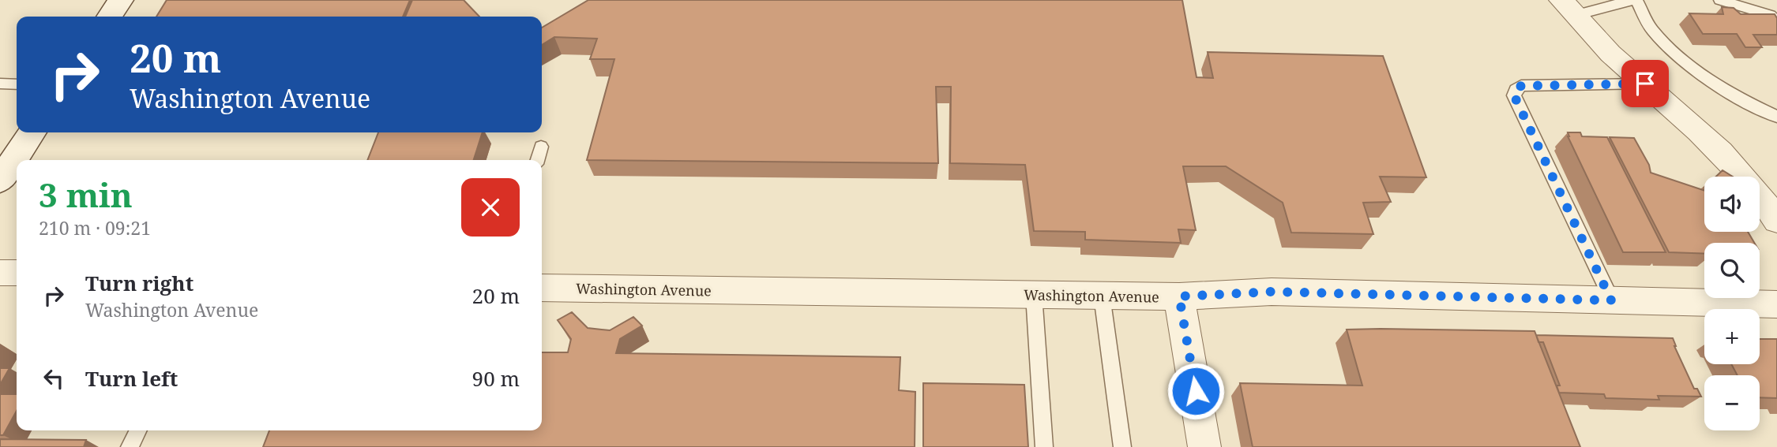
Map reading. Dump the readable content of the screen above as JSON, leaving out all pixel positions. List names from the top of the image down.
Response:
{
  "streets": {
    "street": ["Washington Avenue"]
  },
  "page": {
    "turn": ["20 m", "Washington Avenue"],
    "heading": ["3 min", "210 m · 09:21"],
    "map_buttons": ["+", "−"],
    "list": [
      {
        "name": "Turn right",
        "note": "Washington Avenue",
        "value": "20 m"
      },
      {
        "name": "Turn left",
        "value": "90 m"
      }
    ]
  }
}
